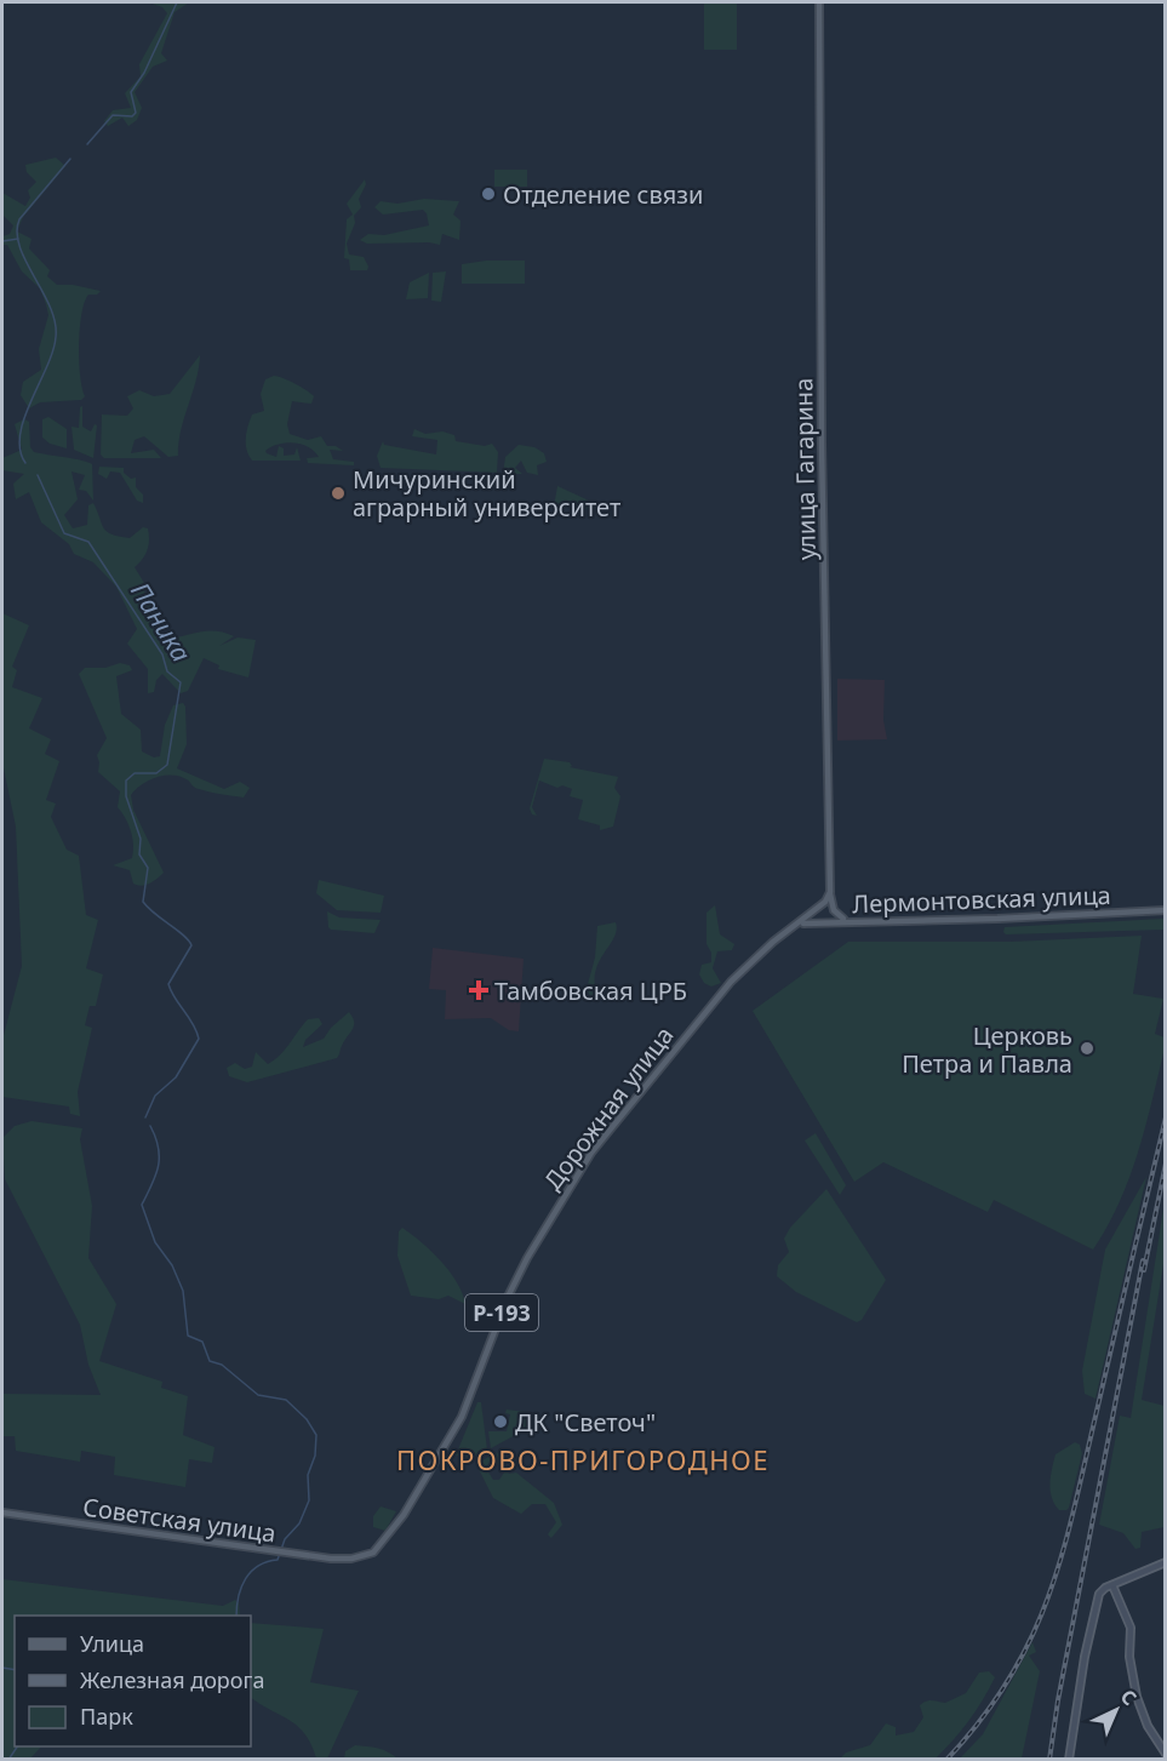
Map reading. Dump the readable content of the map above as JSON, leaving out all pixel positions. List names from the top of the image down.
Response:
{
  "streets": {
    "main road": [
      "улица Гагарина",
      "Лермонтовская улица",
      "Дорожная улица",
      "Р-193",
      "Советская улица"
    ]
  },
  "crossings": [
    ["Лермонтовская улица", "Дорожная улица"],
    ["Дорожная улица", "Советская улица"]
  ],
  "districts": ["ПОКРОВО-ПРИГОРОДНОЕ"],
  "water": ["Паника"],
  "places": {
    "other": [
      "Отделение связи",
      "Мичуринский аграрный университет",
      "Церковь Петра и Павла",
      "ДК \"Светоч\""
    ],
    "health": ["Тамбовская ЦРБ"]
  },
  "legend": ["Улица", "Железная дорога", "Парк"],
  "north": "top right"
}
